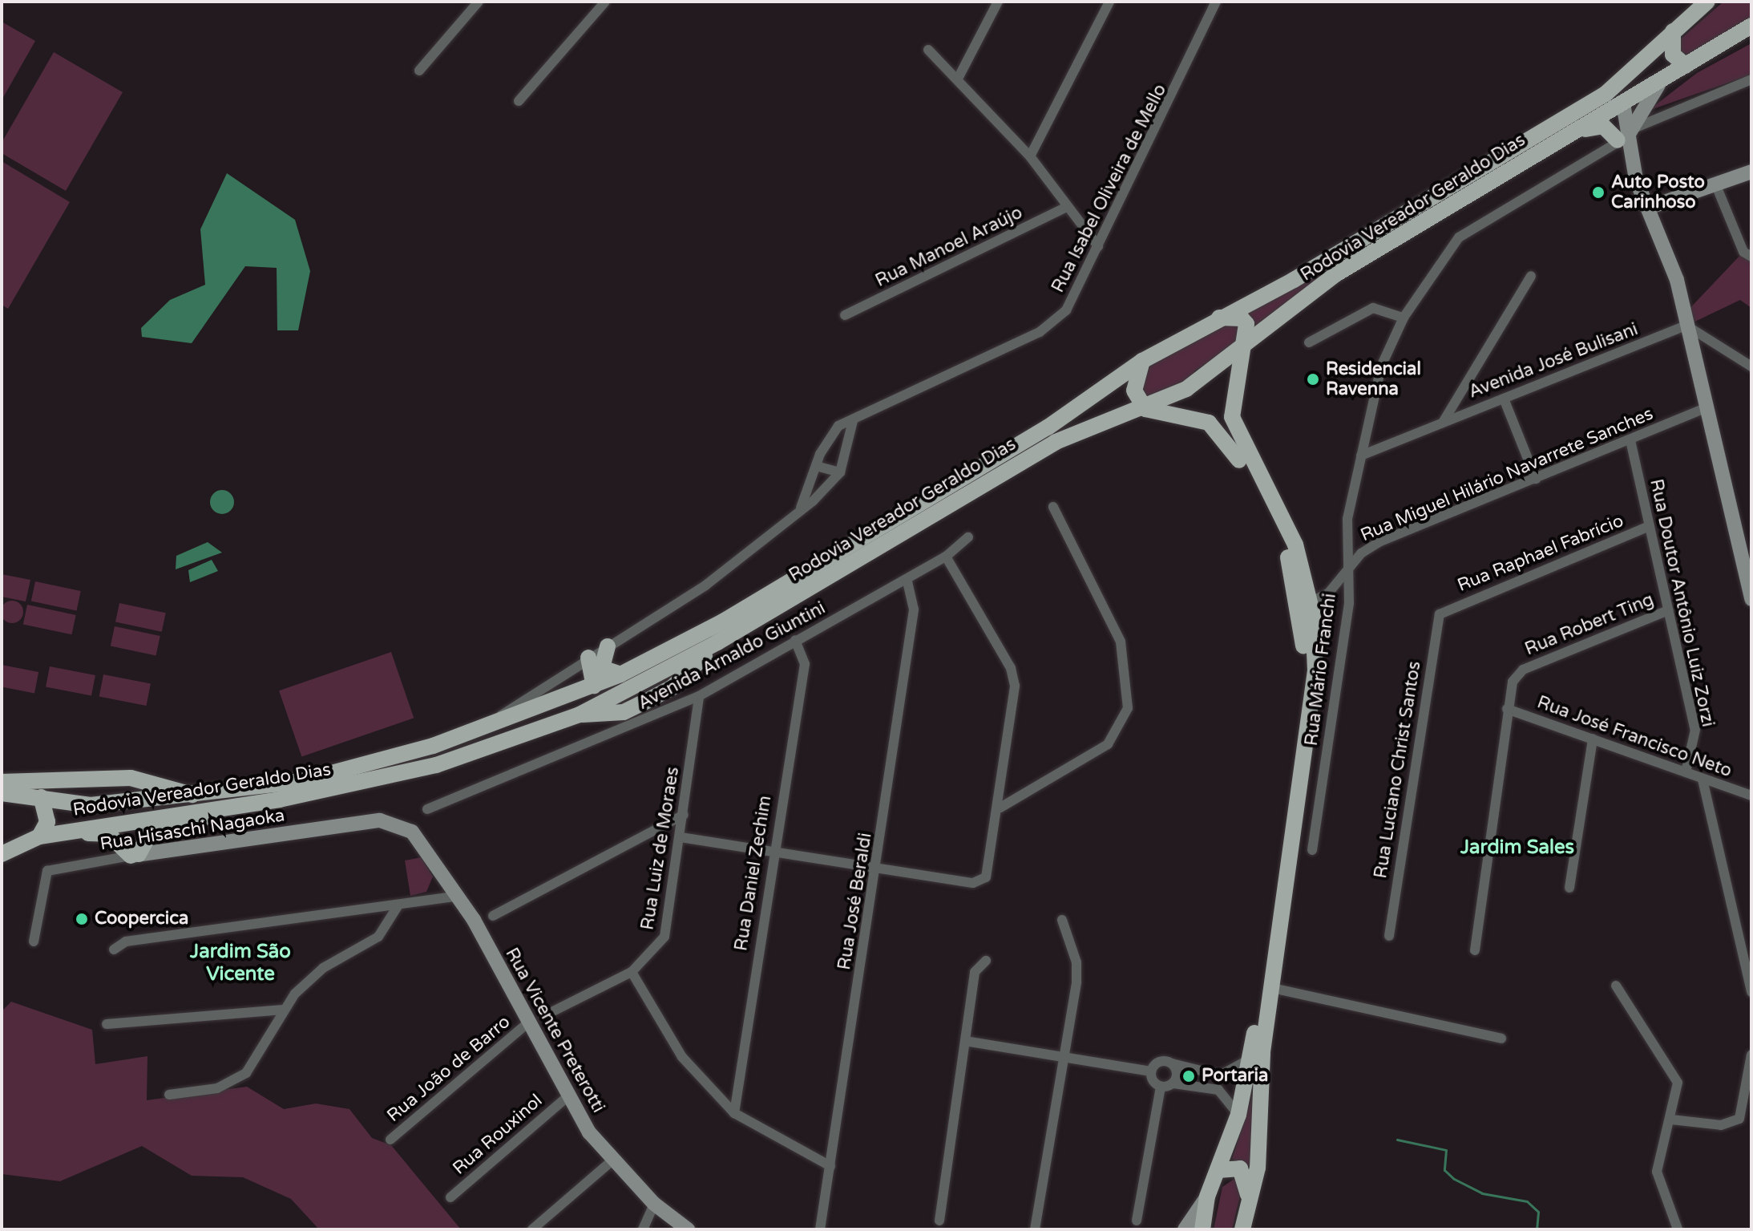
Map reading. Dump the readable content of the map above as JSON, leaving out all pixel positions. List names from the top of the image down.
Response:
{
  "streets": {
    "main road": ["Rodovia Vereador Geraldo Dias"],
    "street": [
      "Rua Isabel Oliveira de Mello",
      "Rua Manoel Araújo",
      "Avenida José Bulisani",
      "Rua Miguel Hilário Navarrete Sanches",
      "Rua Raphael Fabrício",
      "Rua Doutor Antônio Luiz Zorzi",
      "Rua Robert Ting",
      "Avenida Arnaldo Giuntini",
      "Rua Mário Franchi",
      "Rua José Francisco Neto",
      "Rua Luciano Christ Santos",
      "Rua Hisaschi Nagaoka",
      "Rua Luiz de Moraes",
      "Rua Daniel Zechim",
      "Rua José Beraldi",
      "Rua Vicente Preterotti",
      "Rua João de Barro",
      "Rua Rouxinol"
    ]
  },
  "crossings": [
    ["Avenida José Bulisani", "Rua Mário Franchi"],
    ["Rua Miguel Hilário Navarrete Sanches", "Rua Doutor Antônio Luiz Zorzi"],
    ["Rua Miguel Hilário Navarrete Sanches", "Rua Mário Franchi"],
    ["Rua Raphael Fabrício", "Rua Doutor Antônio Luiz Zorzi"],
    ["Rua Raphael Fabrício", "Rua Luciano Christ Santos"],
    ["Rua Doutor Antônio Luiz Zorzi", "Rua Robert Ting"],
    ["Rua Doutor Antônio Luiz Zorzi", "Rua José Francisco Neto"],
    ["Rua Robert Ting", "Rua José Francisco Neto"],
    ["Avenida Arnaldo Giuntini", "Rua Luiz de Moraes"],
    ["Avenida Arnaldo Giuntini", "Rua Daniel Zechim"],
    ["Avenida Arnaldo Giuntini", "Rua José Beraldi"],
    ["Rua Hisaschi Nagaoka", "Rua Vicente Preterotti"],
    ["Rua Vicente Preterotti", "Rua João de Barro"],
    ["Rua Vicente Preterotti", "Rua Rouxinol"]
  ],
  "districts": ["Jardim Sales", "Jardim São Vicente"],
  "places": [
    "Auto Posto Carinhoso",
    "Residencial Ravenna",
    "Coopercica",
    "Portaria"
  ]
}
